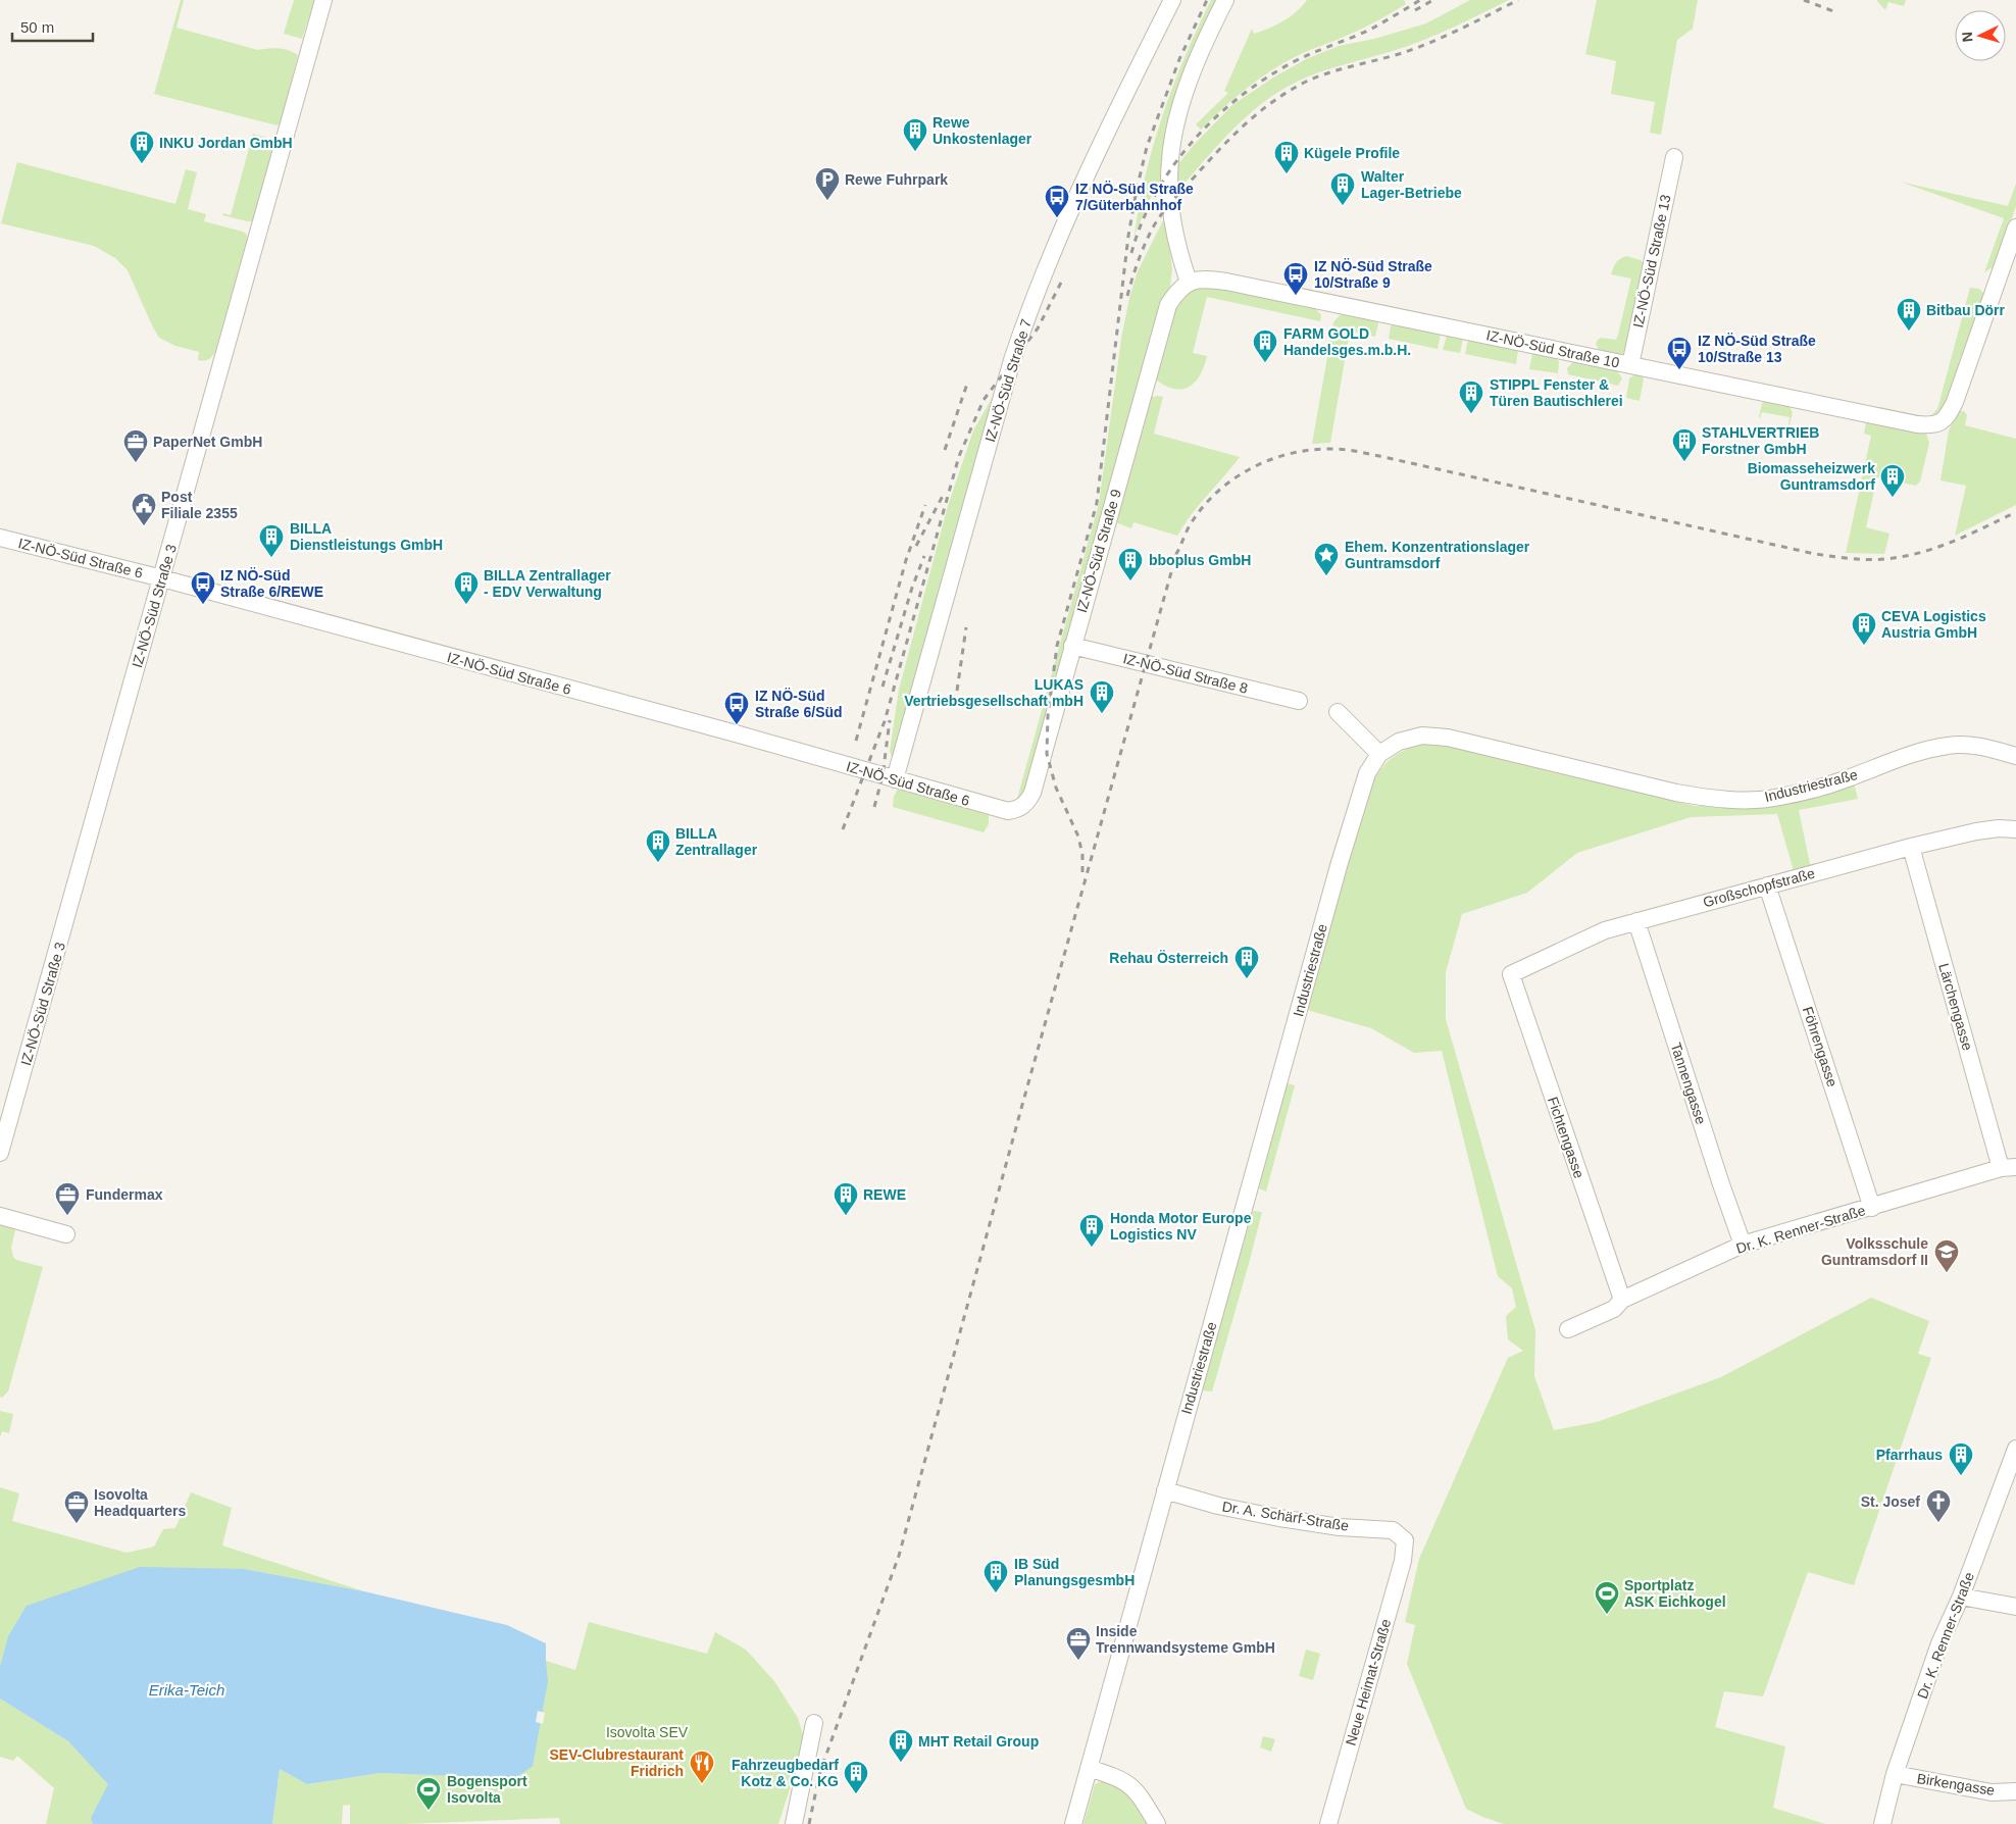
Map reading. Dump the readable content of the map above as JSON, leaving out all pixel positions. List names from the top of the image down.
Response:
{
  "streets": {
    "street": [
      "IZ-NÖ-Süd Straße 13",
      "IZ-NÖ-Süd Straße 10",
      "IZ-NÖ-Süd Straße 7",
      "IZ-NÖ-Süd Straße 9",
      "IZ-NÖ-Süd Straße 6",
      "IZ-NÖ-Süd Straße 3",
      "IZ-NÖ-Süd Straße 8",
      "Industriestraße",
      "Großschopfstraße",
      "Lärchengasse",
      "Föhrengasse",
      "Tannengasse",
      "Fichtengasse",
      "Dr. K. Renner-Straße",
      "Dr. A. Schärf-Straße",
      "Neue Heimat-Straße",
      "Birkengasse"
    ]
  },
  "crossings": [
    ["IZ-NÖ-Süd Straße 13", "IZ-NÖ-Süd Straße 10"],
    ["IZ-NÖ-Süd Straße 10", "IZ-NÖ-Süd Straße 9"],
    ["IZ-NÖ-Süd Straße 7", "IZ-NÖ-Süd Straße 6"],
    ["IZ-NÖ-Süd Straße 9", "IZ-NÖ-Süd Straße 6"],
    ["IZ-NÖ-Süd Straße 9", "IZ-NÖ-Süd Straße 8"],
    ["IZ-NÖ-Süd Straße 6", "IZ-NÖ-Süd Straße 3"],
    ["Industriestraße", "Dr. A. Schärf-Straße"],
    ["Großschopfstraße", "Lärchengasse"],
    ["Großschopfstraße", "Föhrengasse"],
    ["Großschopfstraße", "Tannengasse"],
    ["Großschopfstraße", "Fichtengasse"],
    ["Lärchengasse", "Dr. K. Renner-Straße"],
    ["Föhrengasse", "Dr. K. Renner-Straße"],
    ["Tannengasse", "Dr. K. Renner-Straße"],
    ["Fichtengasse", "Dr. K. Renner-Straße"],
    ["Dr. K. Renner-Straße", "Birkengasse"],
    ["Dr. A. Schärf-Straße", "Neue Heimat-Straße"]
  ],
  "water": ["Erika-Teich"],
  "parks": ["Isovolta SEV"],
  "places": {
    "building": [
      "Rewe Unkostenlager",
      "INKU Jordan GmbH",
      "Kügele Profile",
      "Walter Lager-Betriebe",
      "Bitbau Dörr",
      "FARM GOLD Handelsges.m.b.H.",
      "STIPPL Fenster & Türen Bautischlerei",
      "STAHLVERTRIEB Forstner GmbH",
      "Biomasseheizwerk Guntramsdorf",
      "BILLA Dienstleistungs GmbH",
      "bboplus GmbH",
      "BILLA Zentrallager - EDV Verwaltung",
      "CEVA Logistics Austria GmbH",
      "LUKAS Vertriebsgesellschaft mbH",
      "BILLA Zentrallager",
      "Rehau Österreich",
      "REWE",
      "Honda Motor Europe Logistics NV",
      "Pfarrhaus",
      "IB Süd PlanungsgesmbH",
      "MHT Retail Group",
      "Fahrzeugbedarf Kotz & Co. KG"
    ],
    "parking": ["Rewe Fuhrpark"],
    "bus stop": [
      "IZ NÖ-Süd Straße 7/Güterbahnhof",
      "IZ NÖ-Süd Straße 10/Straße 9",
      "IZ NÖ-Süd Straße 10/Straße 13",
      "IZ NÖ-Süd Straße 6/REWE",
      "IZ NÖ-Süd Straße 6/Süd"
    ],
    "office": [
      "PaperNet GmbH",
      "Fundermax",
      "Isovolta Headquarters",
      "Inside Trennwandsysteme GmbH"
    ],
    "public building": ["Post Filiale 2355"],
    "place": ["Ehem. Konzentrationslager Guntramsdorf"],
    "school or university": ["Volksschule Guntramsdorf II"],
    "church": ["St. Josef"],
    "sports": ["Sportplatz ASK Eichkogel", "Bogensport Isovolta"],
    "restaurant": ["SEV-Clubrestaurant Fridrich"]
  },
  "scale_bar": "50 m",
  "north": "left"
}
